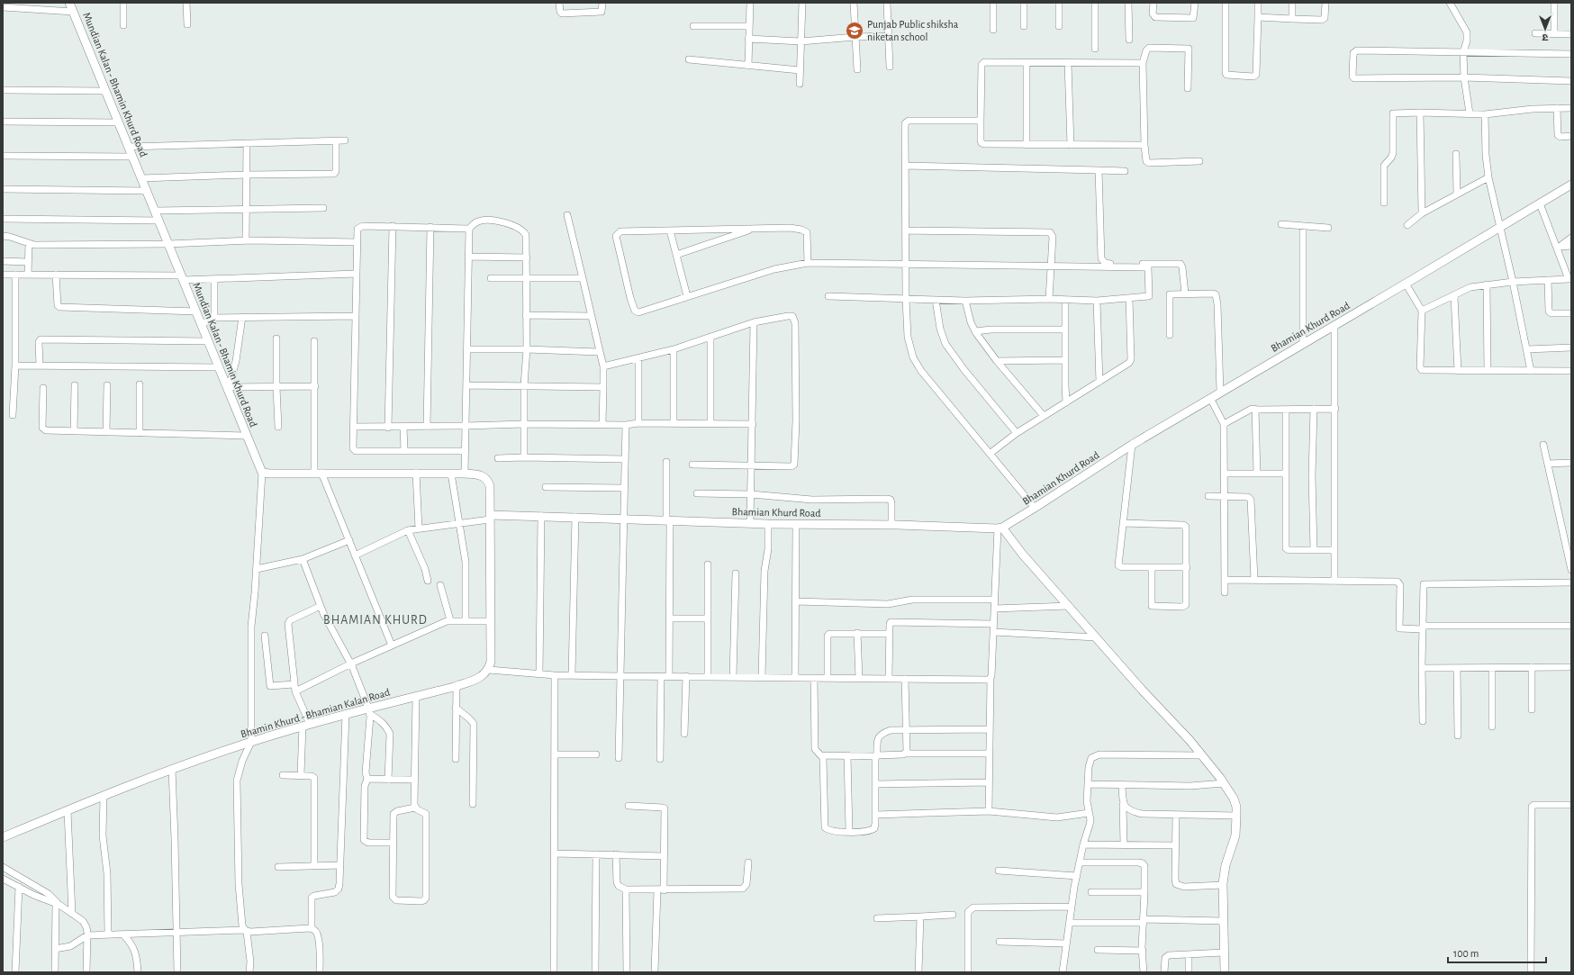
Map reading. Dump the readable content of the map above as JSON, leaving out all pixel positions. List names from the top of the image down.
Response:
{
  "streets": {
    "street": ["Mundian Kalan - Bhamin Khurd Road", "Bhamian Khurd Road", "Bhamin Khurd - Bhamian Kalan Road"]
  },
  "districts": ["BHAMIAN KHURD"],
  "places": {
    "school or university": ["Punjab Public shiksha niketan school"]
  },
  "scale_bar": "100 m",
  "north": "bottom"
}
